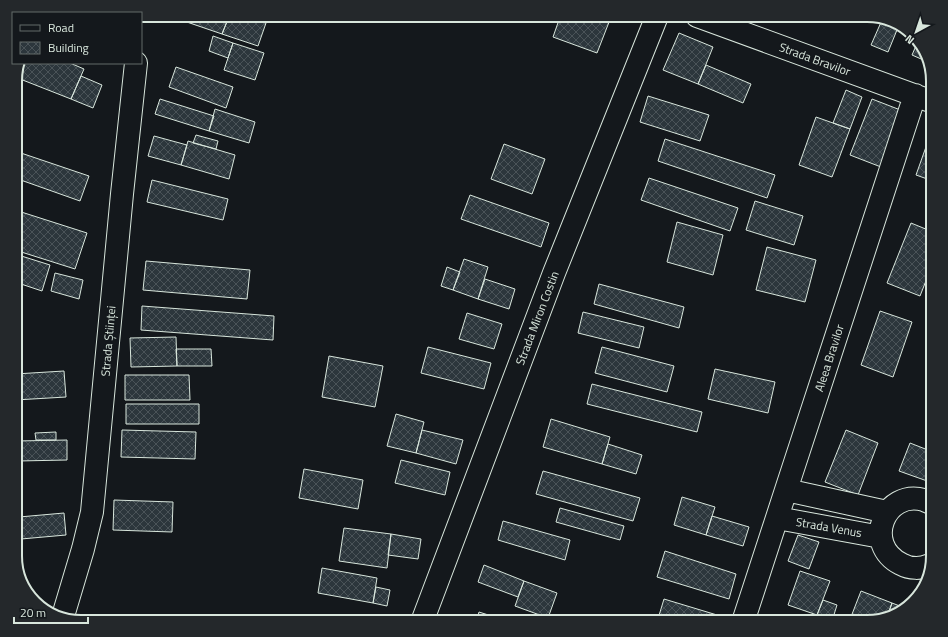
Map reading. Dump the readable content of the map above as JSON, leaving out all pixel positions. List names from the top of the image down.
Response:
{
  "streets": {
    "street": [
      "Strada Bravilor",
      "Strada Miron Costin",
      "Strada Științei",
      "Aleea Bravilor",
      "Strada Venus"
    ]
  },
  "crossings": [
    ["Strada Bravilor", "Aleea Bravilor"],
    ["Aleea Bravilor", "Strada Venus"]
  ],
  "legend": ["Road", "Building"],
  "scale_bar": "20 m",
  "north": "bottom left"
}
